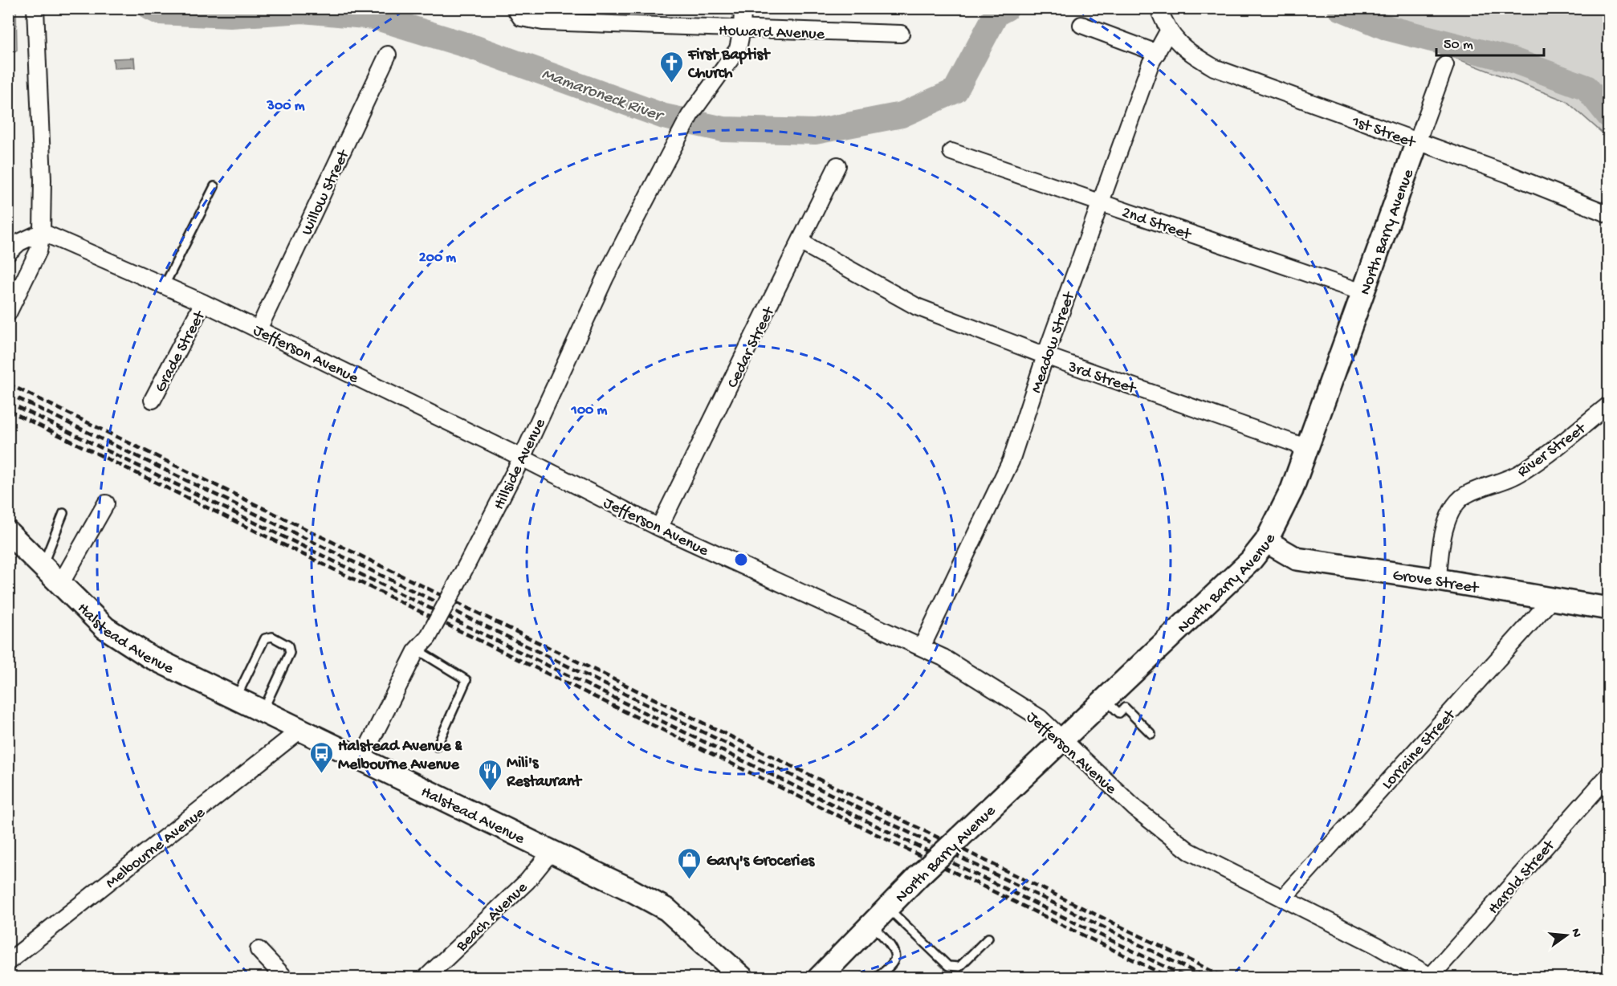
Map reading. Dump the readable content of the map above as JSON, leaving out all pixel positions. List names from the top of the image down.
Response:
{
  "streets": {
    "street": [
      "Howard Avenue",
      "1st Street",
      "Willow Street",
      "2nd Street",
      "North Barry Avenue",
      "Meadow Street",
      "Cedar Street",
      "Grade Street",
      "Jefferson Avenue",
      "3rd Street",
      "River Street",
      "Hillside Avenue",
      "Grove Street",
      "Halstead Avenue",
      "Lorraine Street",
      "Melbourne Avenue",
      "Harold Street",
      "Beach Avenue"
    ]
  },
  "crossings": [
    ["Howard Avenue", "Hillside Avenue"],
    ["1st Street", "North Barry Avenue"],
    ["1st Street", "Meadow Street"],
    ["Willow Street", "Jefferson Avenue"],
    ["2nd Street", "North Barry Avenue"],
    ["2nd Street", "Meadow Street"],
    ["North Barry Avenue", "Jefferson Avenue"],
    ["North Barry Avenue", "3rd Street"],
    ["North Barry Avenue", "Grove Street"],
    ["Meadow Street", "Jefferson Avenue"],
    ["Meadow Street", "3rd Street"],
    ["Cedar Street", "Jefferson Avenue"],
    ["Cedar Street", "3rd Street"],
    ["Grade Street", "Jefferson Avenue"],
    ["Jefferson Avenue", "Hillside Avenue"],
    ["Jefferson Avenue", "Lorraine Street"],
    ["Jefferson Avenue", "Harold Street"],
    ["River Street", "Grove Street"],
    ["Hillside Avenue", "Halstead Avenue"],
    ["Grove Street", "Lorraine Street"],
    ["Halstead Avenue", "Melbourne Avenue"],
    ["Halstead Avenue", "Beach Avenue"]
  ],
  "water": ["Mamaroneck River"],
  "places": {
    "church": ["First Baptist Church"],
    "bus stop": ["Halstead Avenue & Melbourne Avenue"],
    "restaurant": ["Mili's Restaurant"],
    "shop": ["Gary's Groceries"]
  },
  "scale_bar": "50 m",
  "north": "right",
  "rings": ["300 m", "200 m", "100 m"]
}
